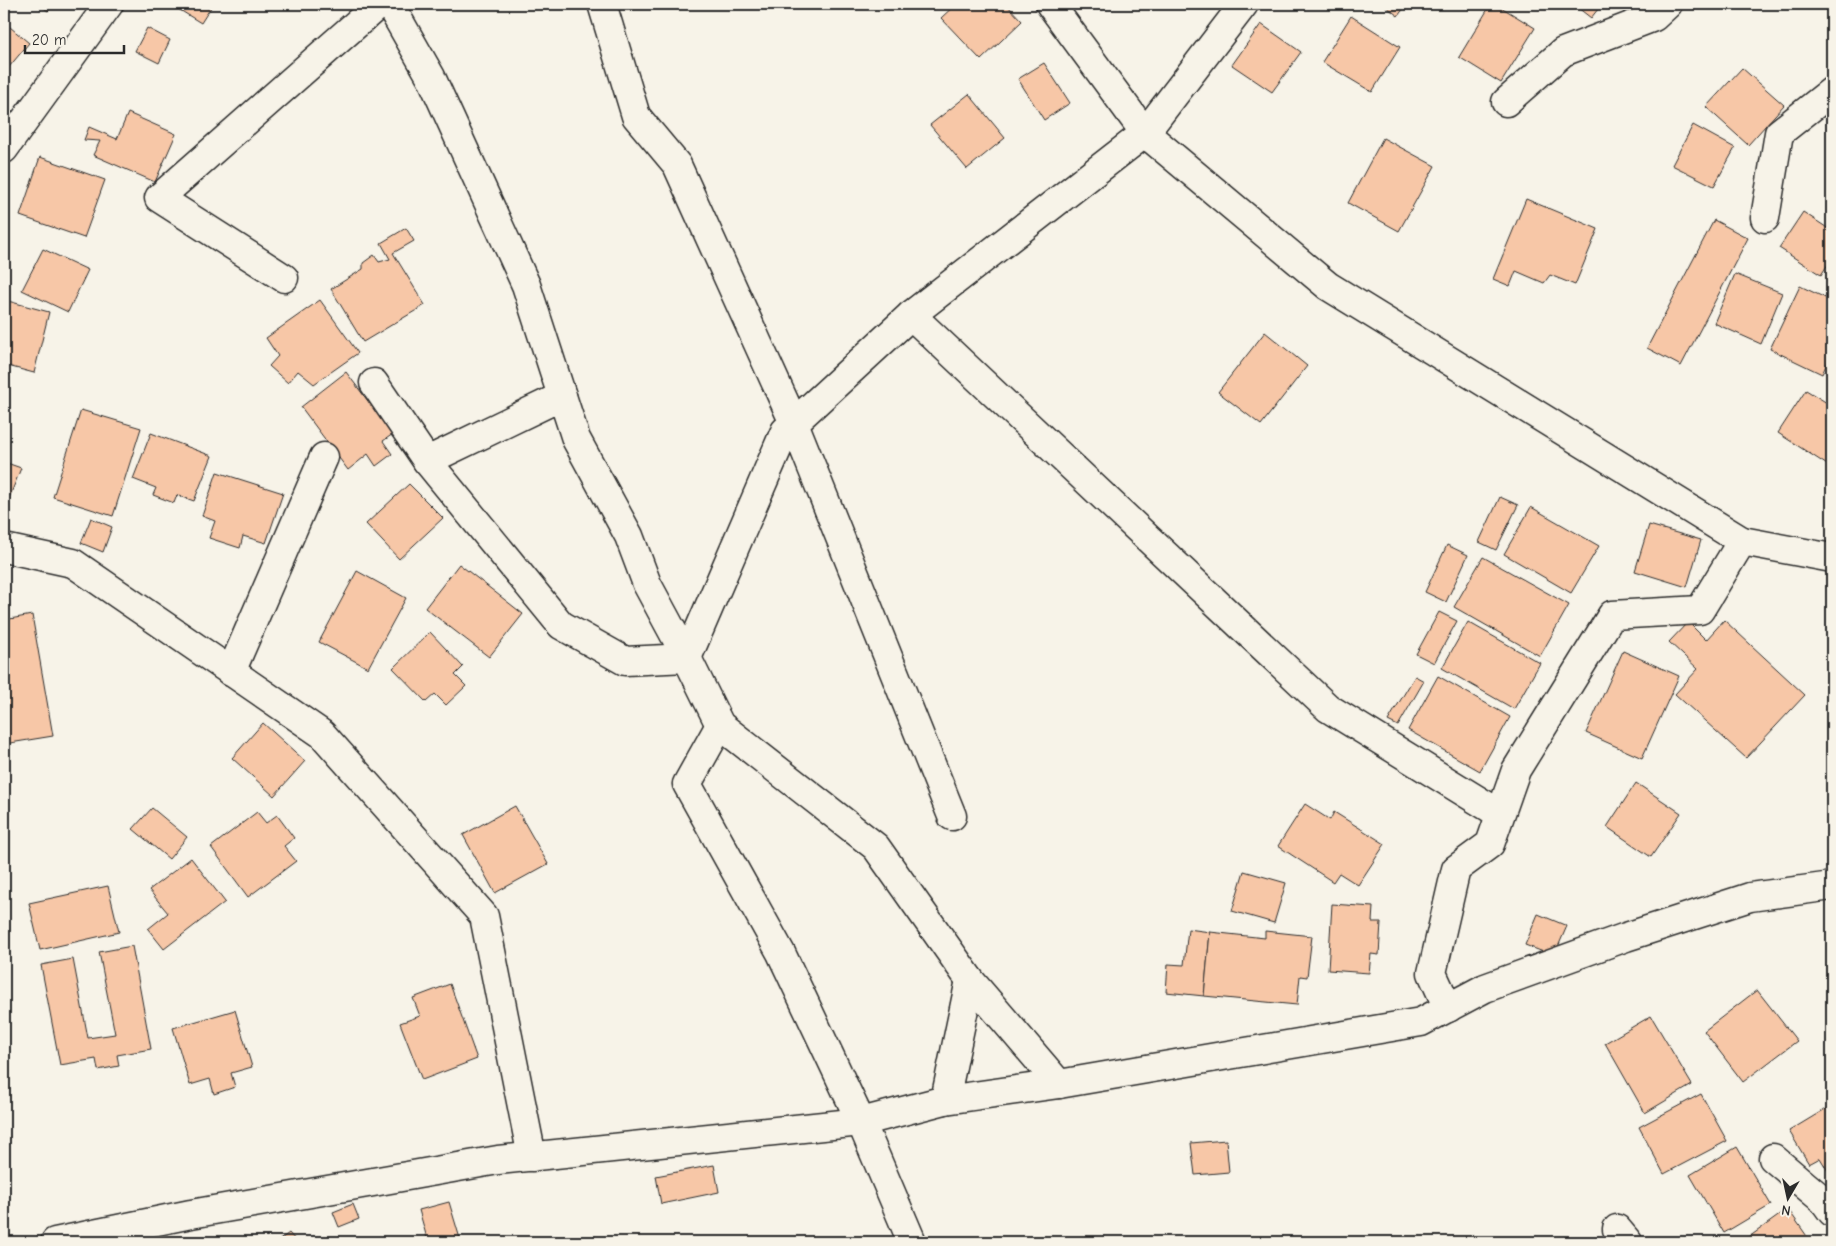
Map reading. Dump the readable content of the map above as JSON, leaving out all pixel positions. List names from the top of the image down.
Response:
{
  "scale_bar": "20 m",
  "north": "bottom"
}
